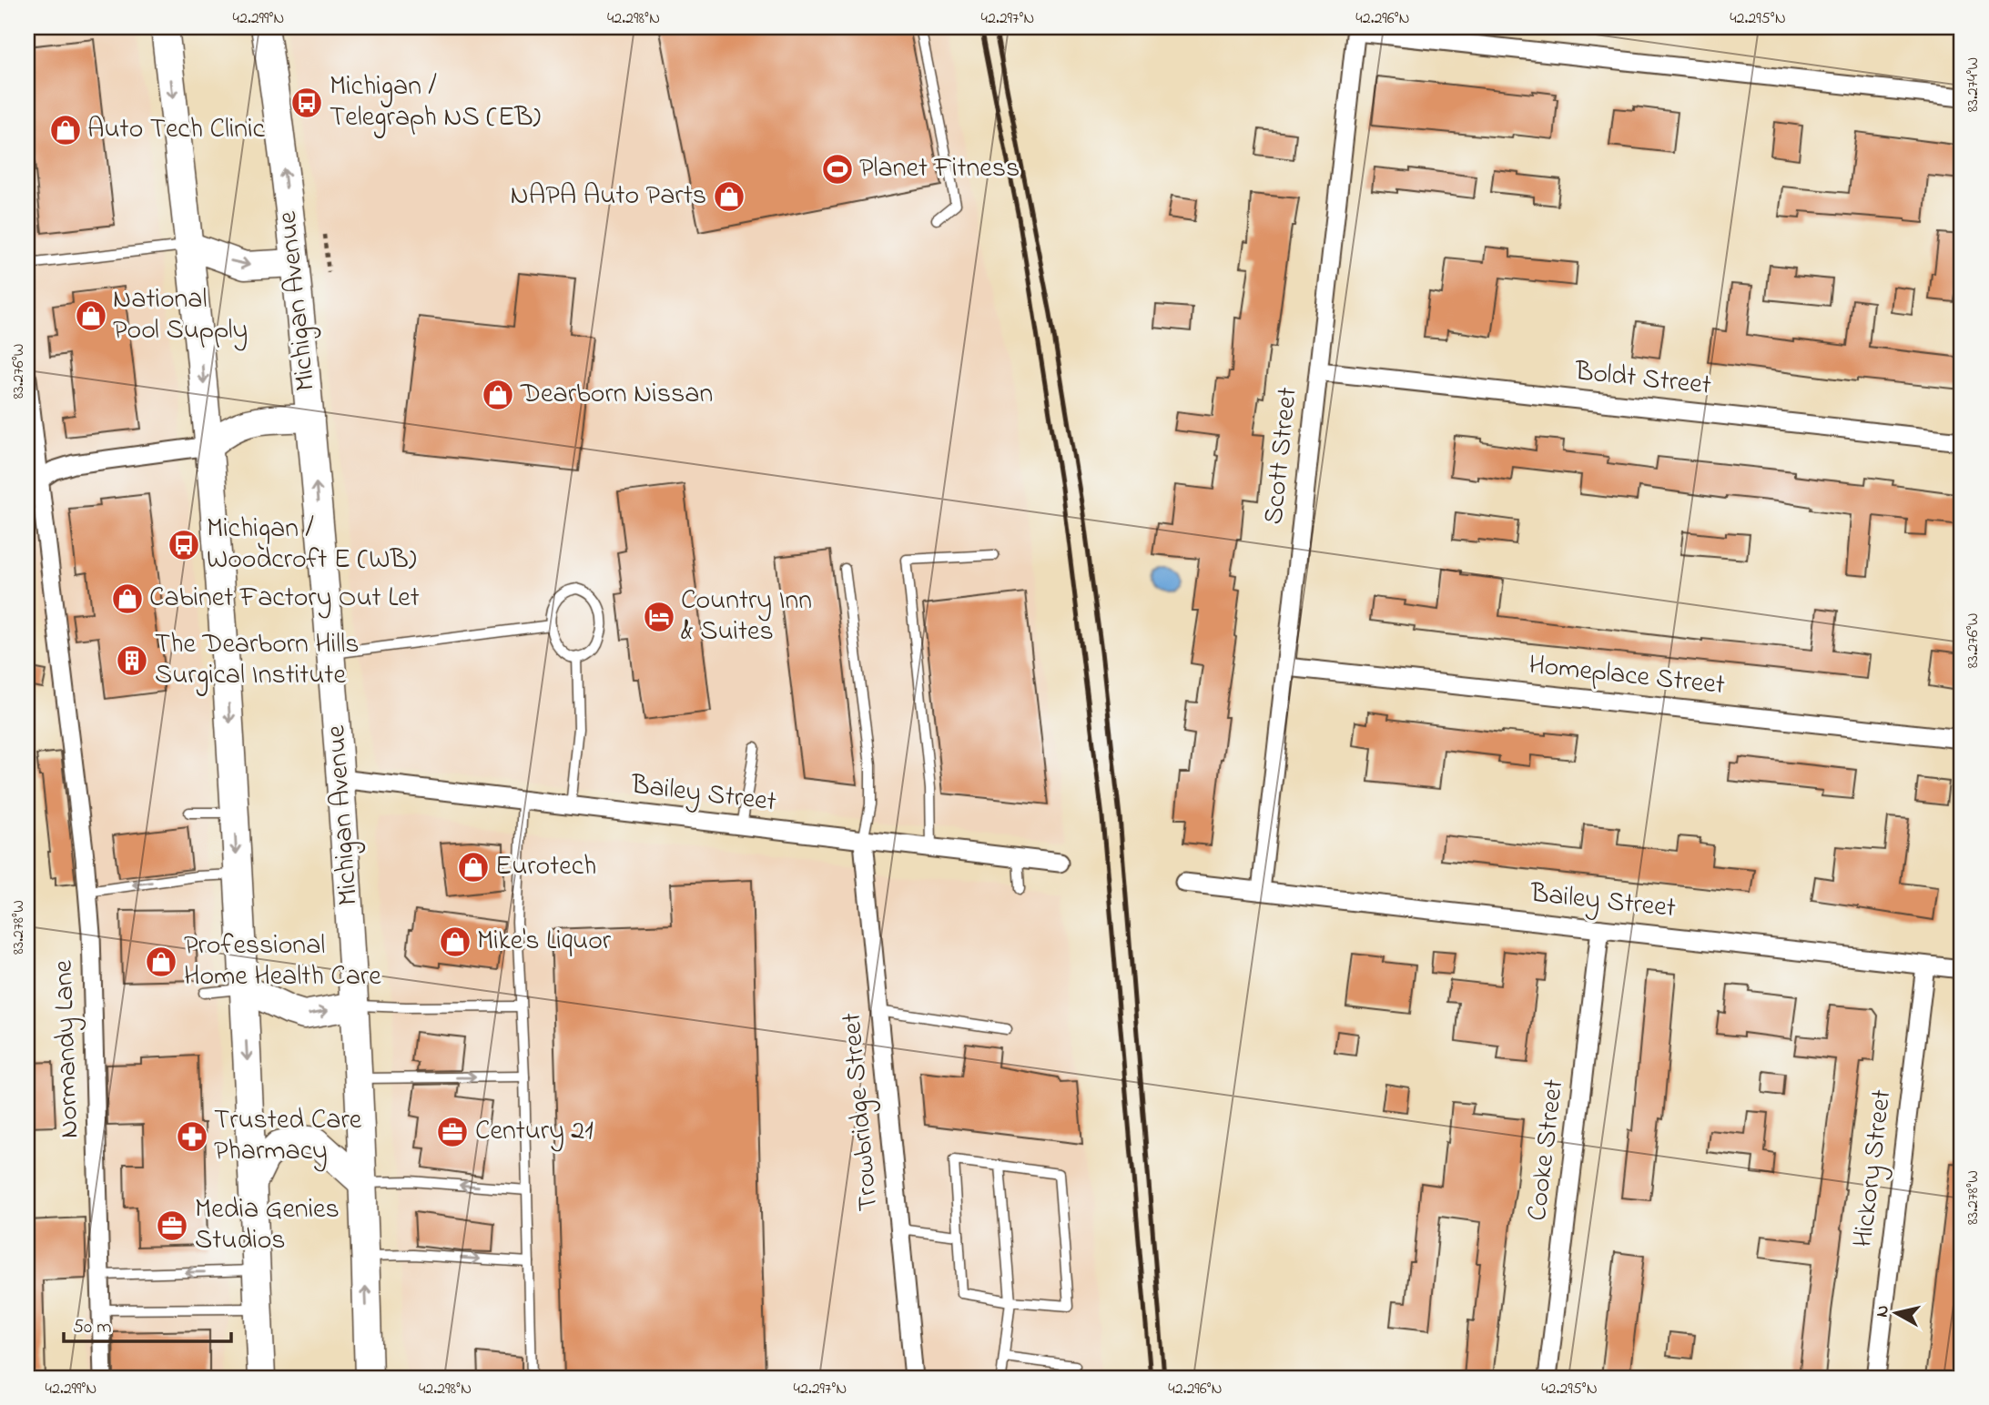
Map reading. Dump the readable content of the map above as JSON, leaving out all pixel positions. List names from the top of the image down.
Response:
{
  "streets": {
    "main road": ["Michigan Avenue"],
    "street": [
      "Boldt Street",
      "Scott Street",
      "Homeplace Street",
      "Bailey Street",
      "Normandy Lane",
      "Trowbridge Street",
      "Cooke Street",
      "Hickory Street"
    ]
  },
  "crossings": [
    ["Michigan Avenue", "Bailey Street"],
    ["Boldt Street", "Scott Street"],
    ["Scott Street", "Homeplace Street"],
    ["Scott Street", "Bailey Street"],
    ["Bailey Street", "Trowbridge Street"],
    ["Bailey Street", "Cooke Street"],
    ["Bailey Street", "Hickory Street"]
  ],
  "places": {
    "bus stop": ["Michigan / Telegraph NS (EB)", "Michigan / Woodcroft E (WB)"],
    "shop": [
      "Auto Tech Clinic",
      "NAPA Auto Parts",
      "National Pool Supply",
      "Dearborn Nissan",
      "Cabinet Factory Out Let",
      "Eurotech",
      "Mike's Liquor",
      "Professional Home Health Care"
    ],
    "sports": ["Planet Fitness"],
    "hotel": ["Country Inn & Suites"],
    "building": ["The Dearborn Hills Surgical Institute"],
    "office": ["Century 21", "Media Genies Studios"],
    "pharmacy": ["Trusted Care Pharmacy"]
  },
  "scale_bar": "50 m",
  "north": "left",
  "coordinates": [
    "42.299°N",
    "42.298°N",
    "42.297°N",
    "42.296°N",
    "42.295°N",
    "83.274°W",
    "83.276°W",
    "83.278°W"
  ]
}
